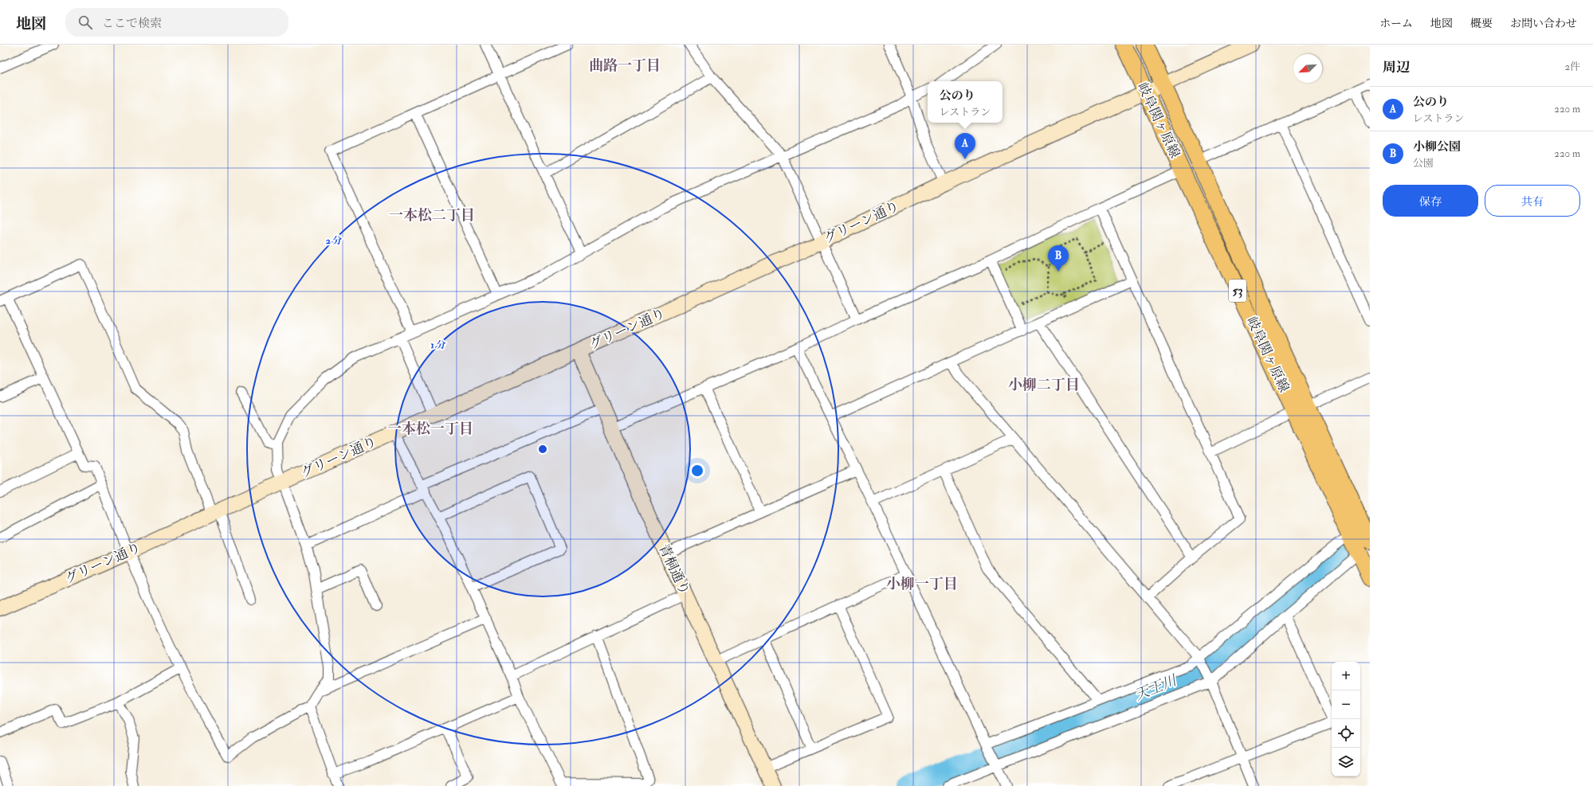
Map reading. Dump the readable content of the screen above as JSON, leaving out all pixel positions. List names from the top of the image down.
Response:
{
  "streets": {
    "main road": ["岐阜関ヶ原線", "53"],
    "street": ["グリーン通り", "青桐通り"]
  },
  "crossings": [
    ["岐阜関ヶ原線", "グリーン通り"],
    ["グリーン通り", "青桐通り"]
  ],
  "districts": [
    "曲路一丁目",
    "一本松二丁目",
    "小柳二丁目",
    "一本松一丁目",
    "小柳一丁目"
  ],
  "water": ["天王川"],
  "north": "bottom left",
  "page": {
    "header": "地図",
    "search": "ここで検索",
    "nav": [
      "ホーム",
      "地図",
      "概要",
      "お問い合わせ"
    ],
    "heading": ["周辺", "2件"],
    "popup": ["公のり", "レストラン"],
    "list": [
      {
        "mark": "A",
        "name": "公のり",
        "note": "レストラン",
        "value": "220 m"
      },
      {
        "mark": "B",
        "name": "小柳公園",
        "note": "公園",
        "value": "220 m"
      }
    ],
    "pins": ["A", "B"],
    "buttons": ["保存", "共有"],
    "map_buttons": ["+", "−"]
  },
  "rings": ["2 分", "1 分"]
}
